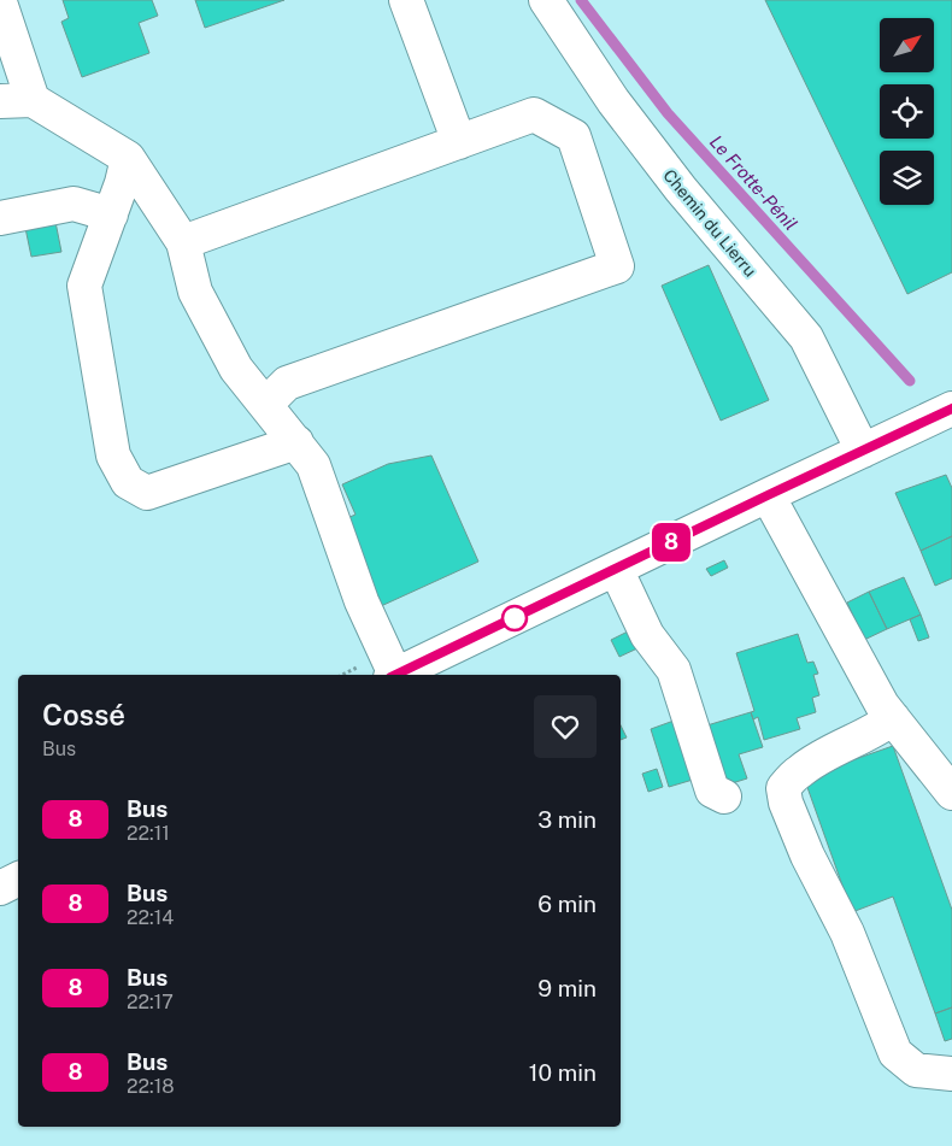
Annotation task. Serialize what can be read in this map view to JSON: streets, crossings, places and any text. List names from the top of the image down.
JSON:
{
  "streets": {
    "street": ["Chemin du Lierru"]
  },
  "water": ["Le Frotte-Pénil"],
  "lines": ["bus line 8"],
  "north": "top right",
  "page": {
    "on_map": "8",
    "heading": ["Cossé", "Bus"],
    "list": [
      {
        "mark": "8",
        "name": "Bus",
        "note": "22:11",
        "value": "3 min"
      },
      {
        "mark": "8",
        "name": "Bus",
        "note": "22:14",
        "value": "6 min"
      },
      {
        "mark": "8",
        "name": "Bus",
        "note": "22:17",
        "value": "9 min"
      },
      {
        "mark": "8",
        "name": "Bus",
        "note": "22:18",
        "value": "10 min"
      }
    ]
  }
}
